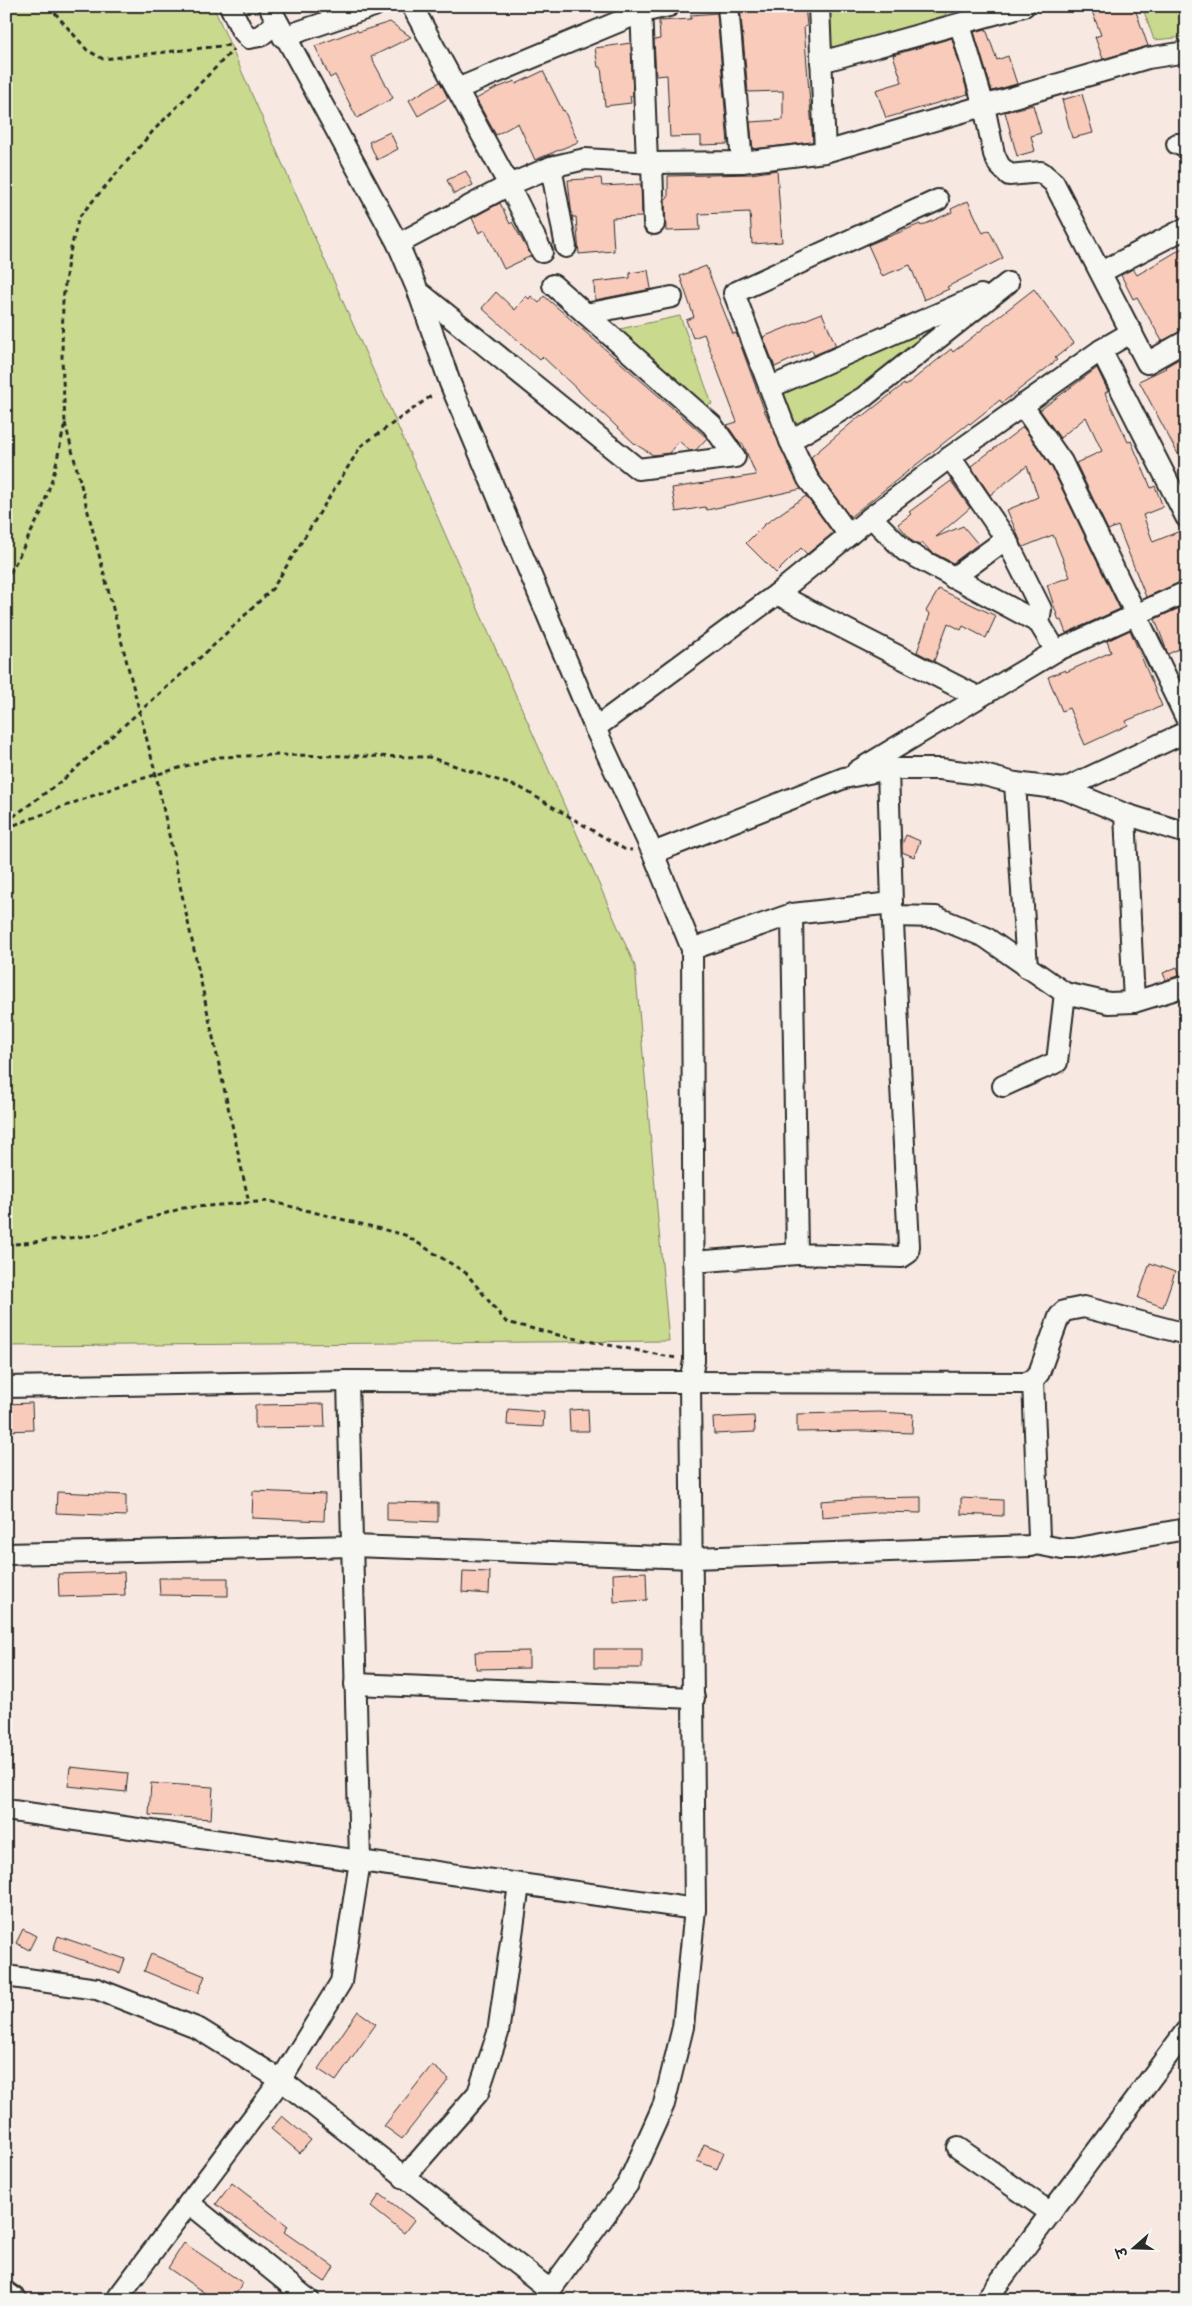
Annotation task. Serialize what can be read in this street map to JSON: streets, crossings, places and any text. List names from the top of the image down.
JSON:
{
  "north": "left"
}
